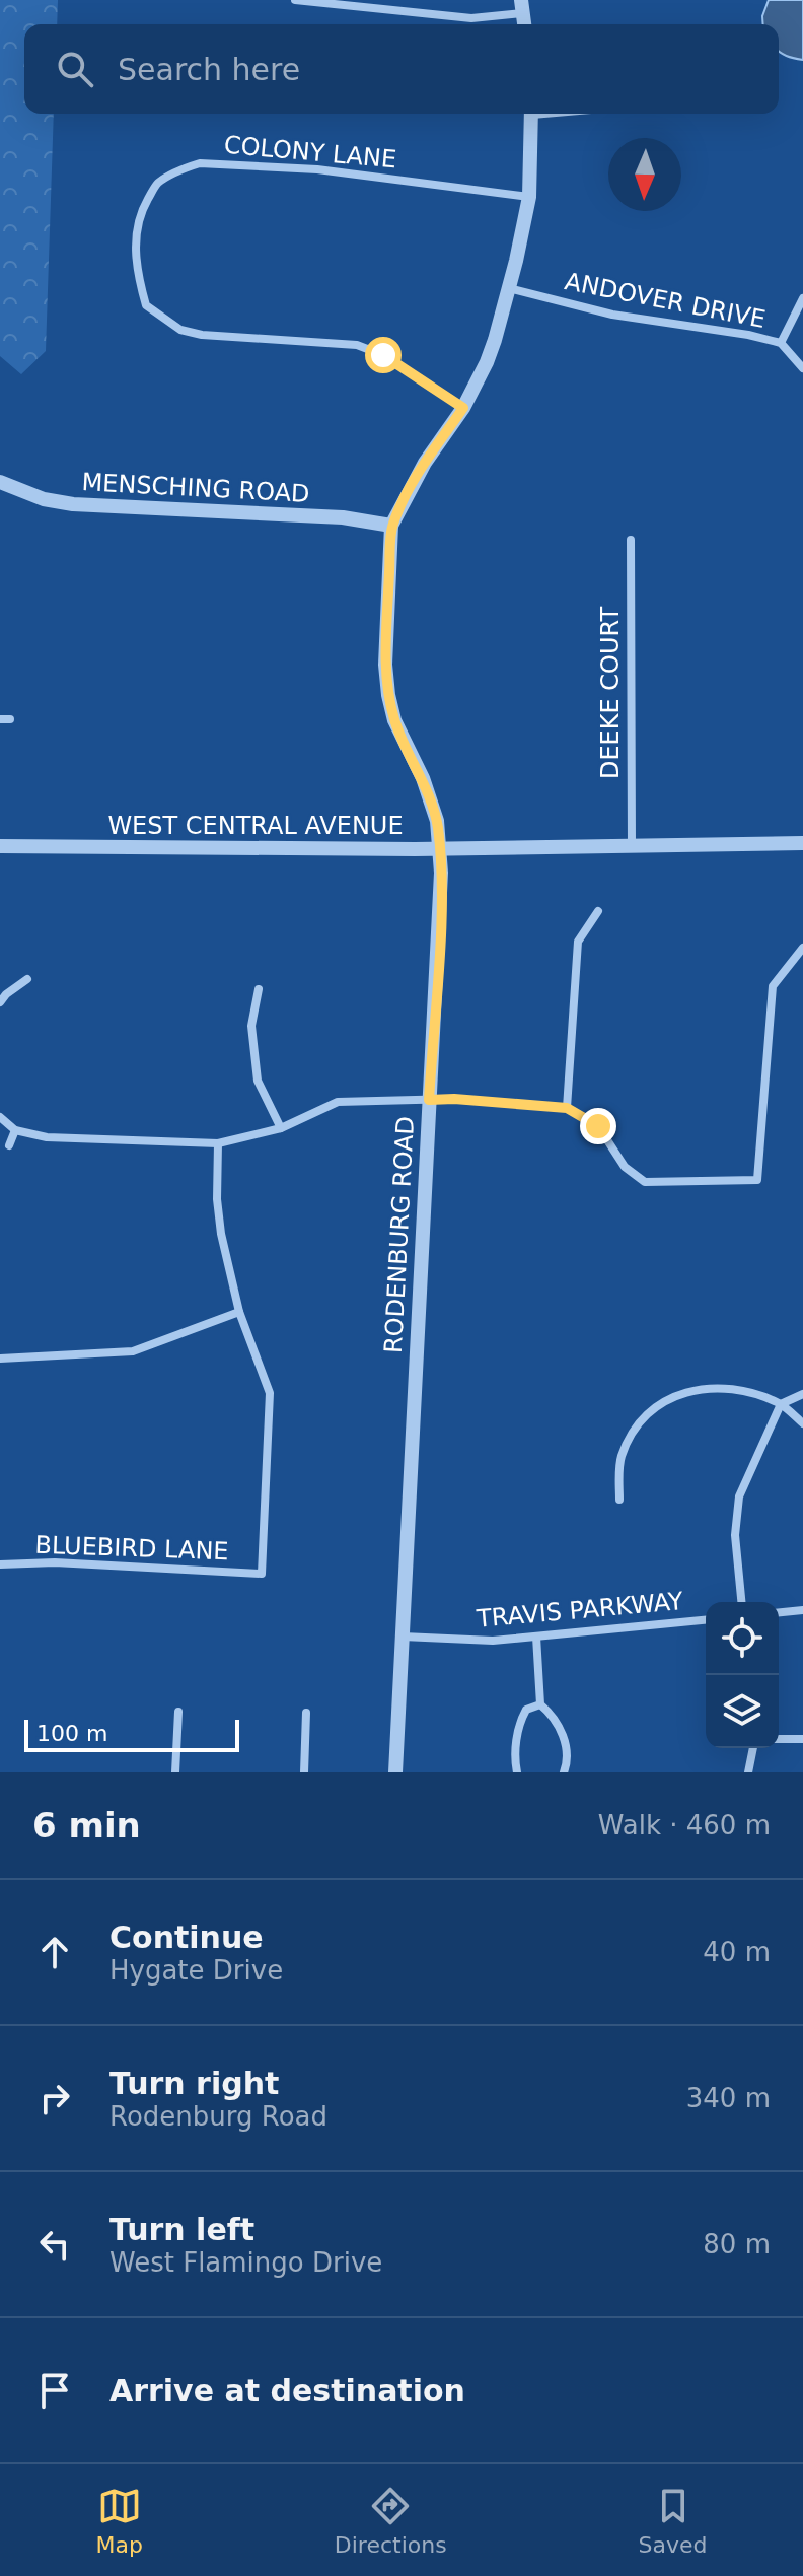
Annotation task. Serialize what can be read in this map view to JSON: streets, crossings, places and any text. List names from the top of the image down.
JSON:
{
  "streets": {
    "street": [
      "COLONY LANE",
      "ANDOVER DRIVE",
      "MENSCHING ROAD",
      "DEEKE COURT",
      "WEST CENTRAL AVENUE",
      "RODENBURG ROAD",
      "BLUEBIRD LANE",
      "TRAVIS PARKWAY"
    ]
  },
  "crossings": [
    ["COLONY LANE", "RODENBURG ROAD"],
    ["ANDOVER DRIVE", "RODENBURG ROAD"],
    ["MENSCHING ROAD", "RODENBURG ROAD"],
    ["DEEKE COURT", "WEST CENTRAL AVENUE"],
    ["WEST CENTRAL AVENUE", "RODENBURG ROAD"],
    ["RODENBURG ROAD", "TRAVIS PARKWAY"]
  ],
  "scale_bar": "100 m",
  "north": "bottom",
  "page": {
    "search": "Search here",
    "scale": "100 m",
    "heading": ["6 min", "Walk · 460 m"],
    "list": [
      ["Continue", "Hygate Drive", "40 m"],
      ["Turn right", "Rodenburg Road", "340 m"],
      ["Turn left", "West Flamingo Drive", "80 m"],
      "Arrive at destination"
    ],
    "nav": ["Map", "Directions", "Saved"]
  }
}
